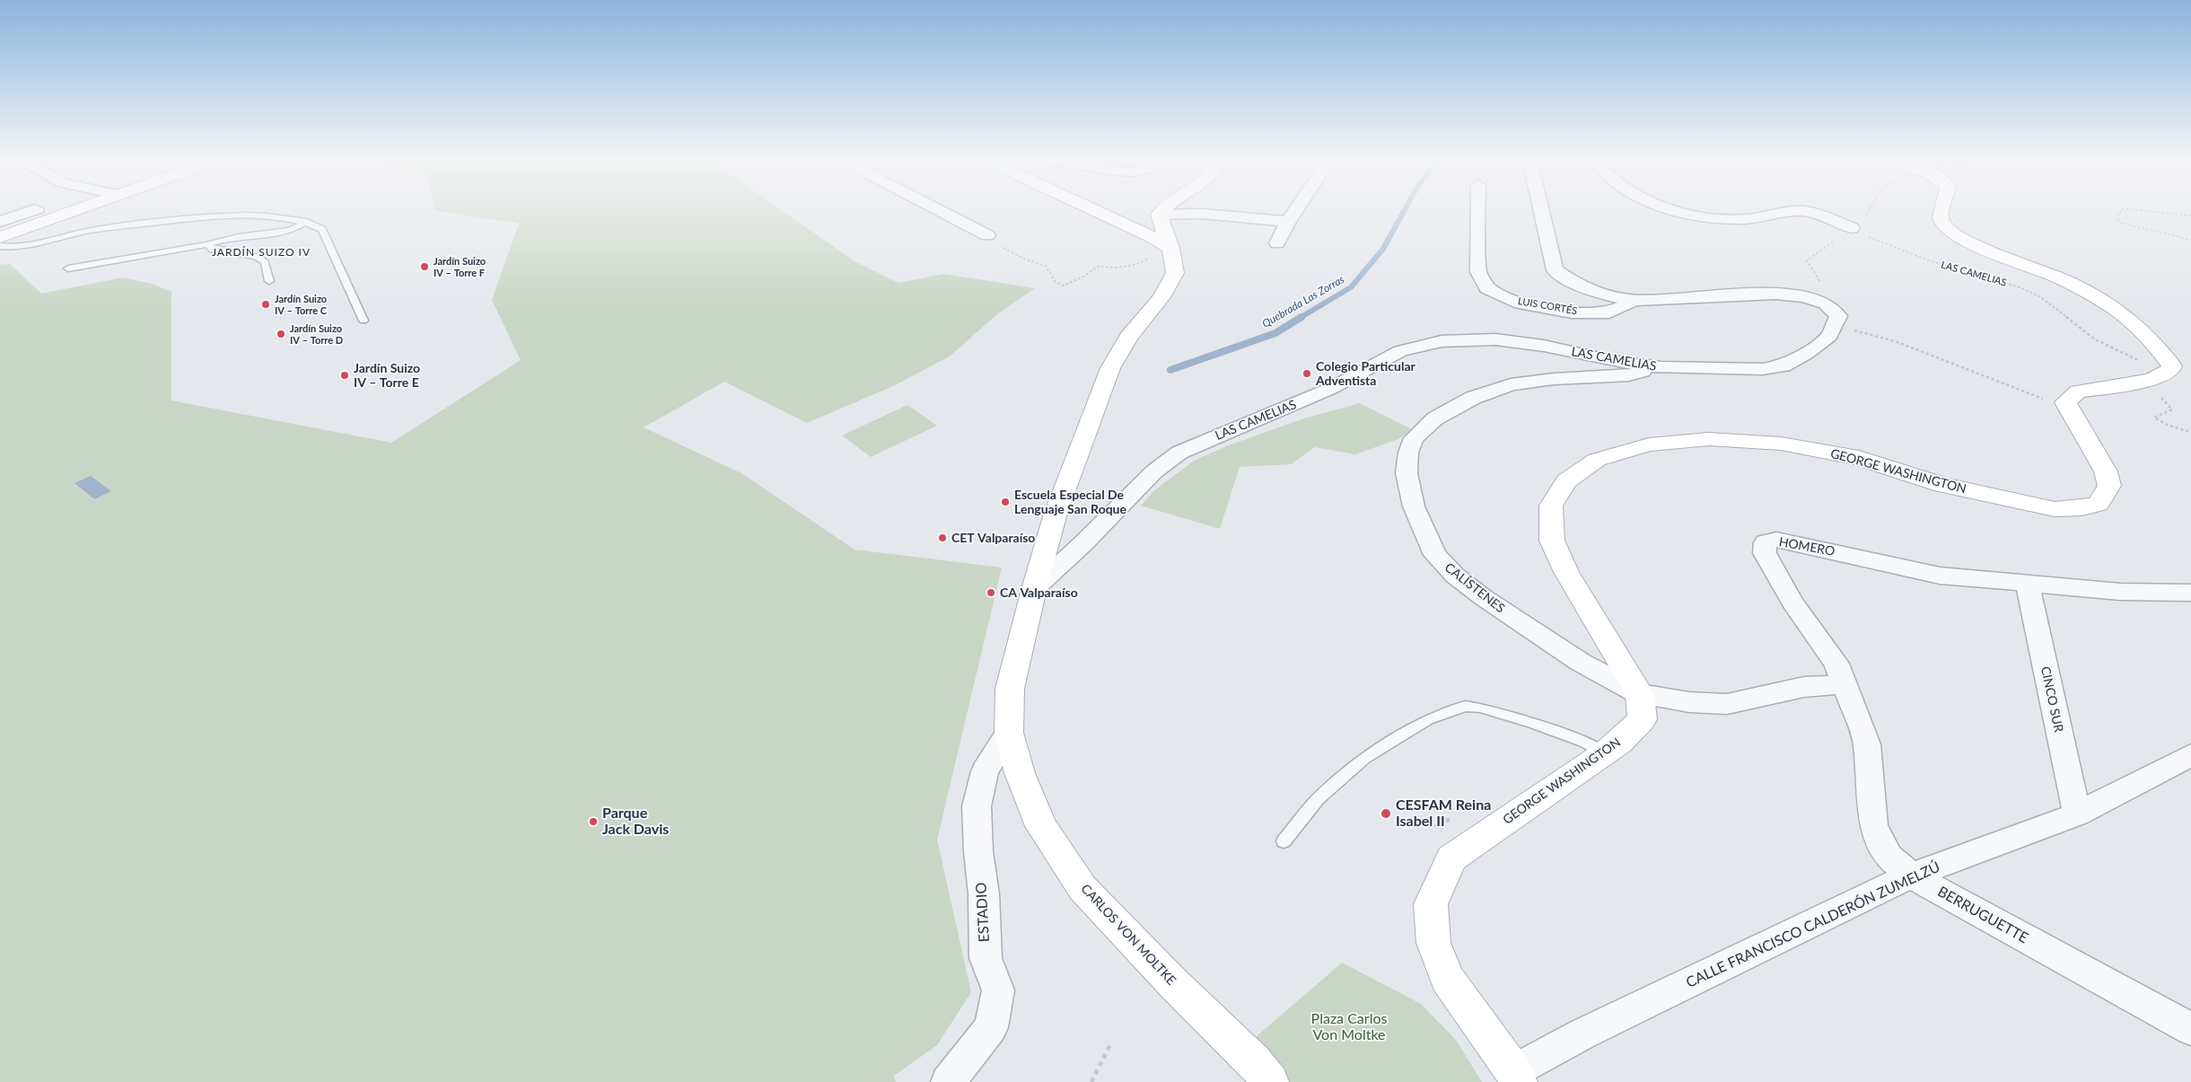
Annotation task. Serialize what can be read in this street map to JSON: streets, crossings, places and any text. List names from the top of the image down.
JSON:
{
  "streets": {
    "street": [
      "LAS CAMELIAS",
      "LUIS CORTÉS",
      "GEORGE WASHINGTON",
      "HOMERO",
      "CALÍSTENES",
      "CINCO SUR",
      "ESTADIO",
      "BERRUGUETTE",
      "CALLE FRANCISCO CALDERÓN ZUMELZÚ",
      "CARLOS VON MOLTKE"
    ]
  },
  "crossings": [
    ["LAS CAMELIAS", "CALÍSTENES"],
    ["LAS CAMELIAS", "CARLOS VON MOLTKE"],
    ["GEORGE WASHINGTON", "CALÍSTENES"],
    ["GEORGE WASHINGTON", "CALLE FRANCISCO CALDERÓN ZUMELZÚ"],
    ["HOMERO", "CINCO SUR"],
    ["HOMERO", "BERRUGUETTE"],
    ["CINCO SUR", "CALLE FRANCISCO CALDERÓN ZUMELZÚ"],
    ["ESTADIO", "CARLOS VON MOLTKE"],
    ["BERRUGUETTE", "CALLE FRANCISCO CALDERÓN ZUMELZÚ"]
  ],
  "districts": ["JARDÍN SUIZO IV"],
  "water": ["Quebrada Las Zorras"],
  "parks": ["Plaza Carlos Von Moltke"],
  "places": [
    "Jardín Suizo IV – Torre F",
    "Jardín Suizo IV – Torre C",
    "Jardín Suizo IV – Torre D",
    "Colegio Particular Adventista",
    "Jardín Suizo IV – Torre E",
    "Escuela Especial De Lenguaje San Roque",
    "CET Valparaíso",
    "CA Valparaíso",
    "CESFAM Reina Isabel II",
    "Parque Jack Davis"
  ]
}
